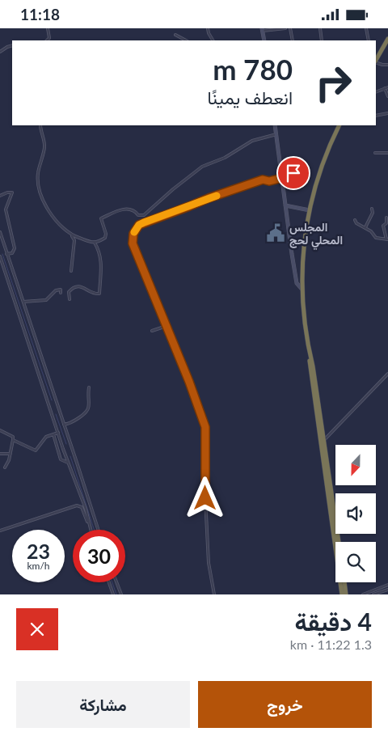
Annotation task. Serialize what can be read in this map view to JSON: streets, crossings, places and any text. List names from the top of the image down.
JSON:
{
  "places": {
    "public building": ["المجلس المحلي لحج"]
  },
  "north": "bottom",
  "page": {
    "status": "11:18",
    "turn": ["780 m", "انعطف يمينًا"],
    "speed": "23 km/h",
    "limit": "30",
    "heading": ["4 دقيقة", "1.3 km · 11:22"],
    "buttons": ["خروج", "مشاركة"]
  }
}
